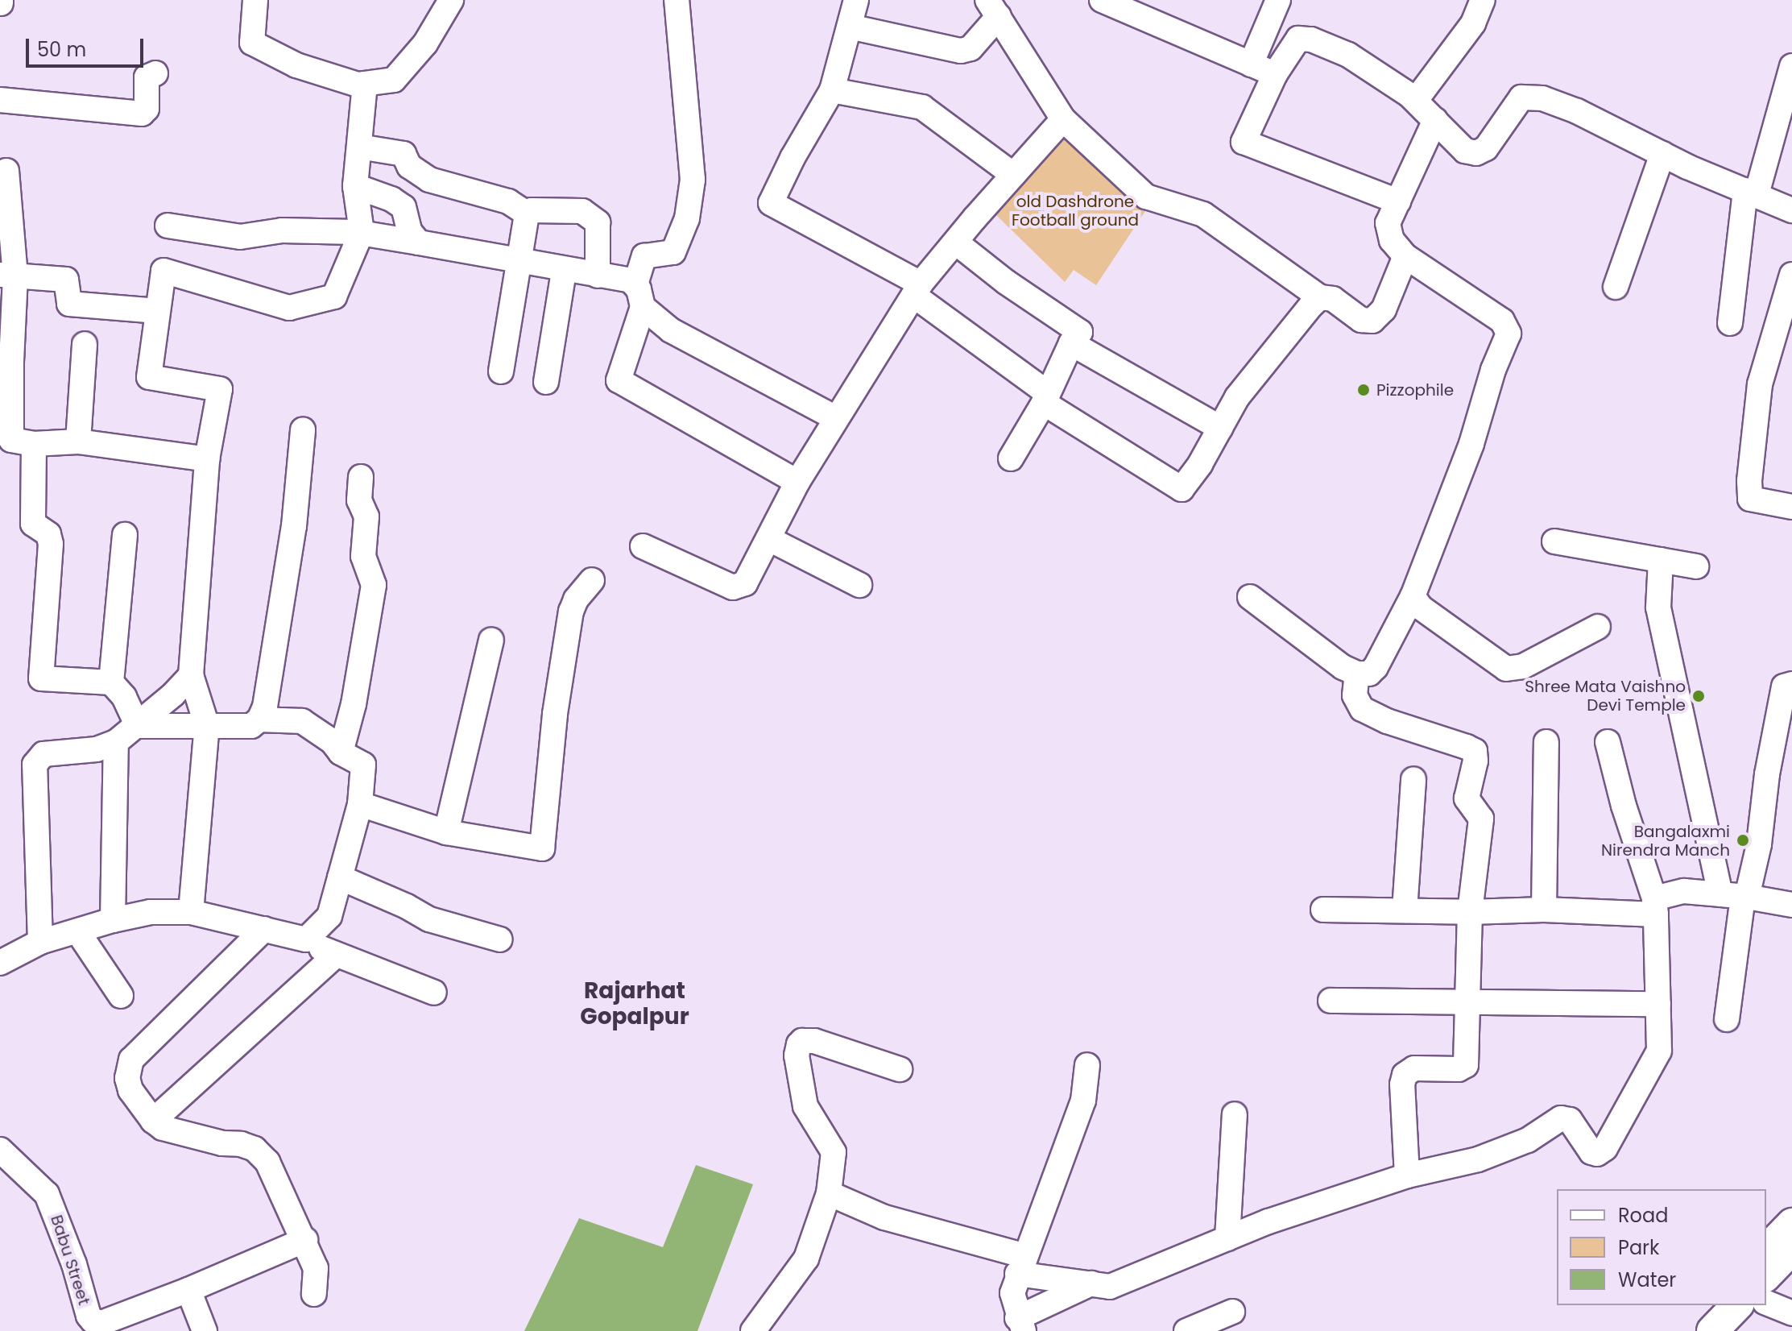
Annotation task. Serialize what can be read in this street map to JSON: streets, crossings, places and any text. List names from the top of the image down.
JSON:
{
  "streets": {
    "street": ["Babu Street"]
  },
  "districts": ["Rajarhat Gopalpur"],
  "parks": ["old Dashdrone Football ground"],
  "places": ["Pizzophile", "Shree Mata Vaishno Devi Temple", "Bangalaxmi Nirendra Manch"],
  "legend": ["Road", "Park", "Water"],
  "scale_bar": "50 m"
}
